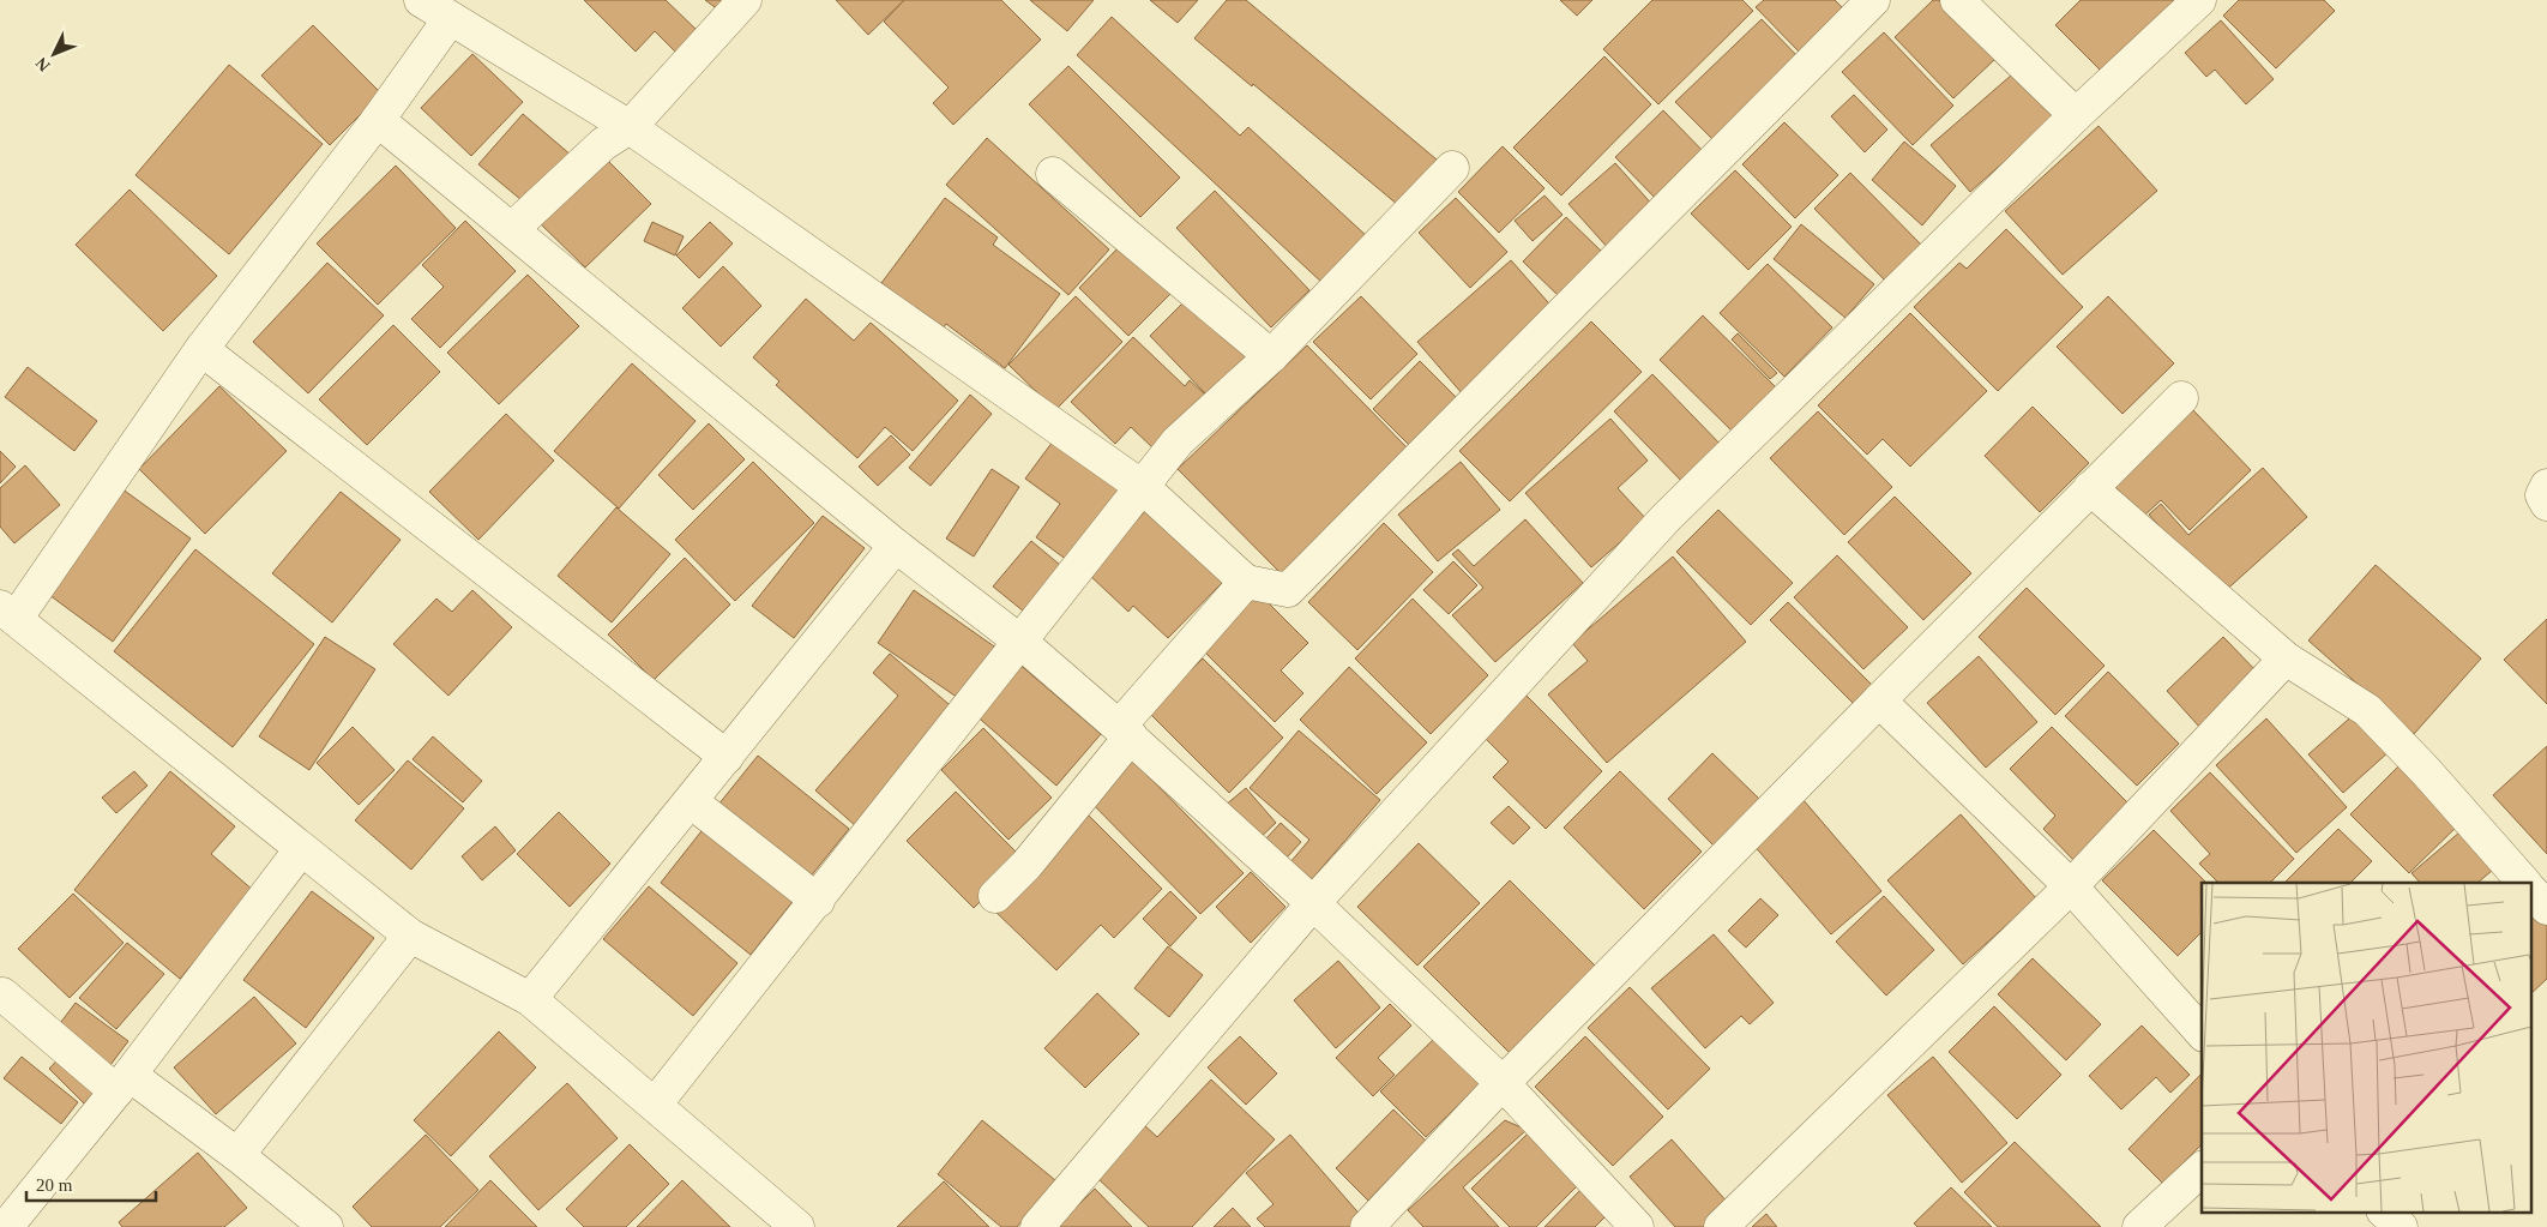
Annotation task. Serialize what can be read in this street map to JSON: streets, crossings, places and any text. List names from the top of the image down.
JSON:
{
  "scale_bar": "20 m",
  "north": "bottom left"
}
